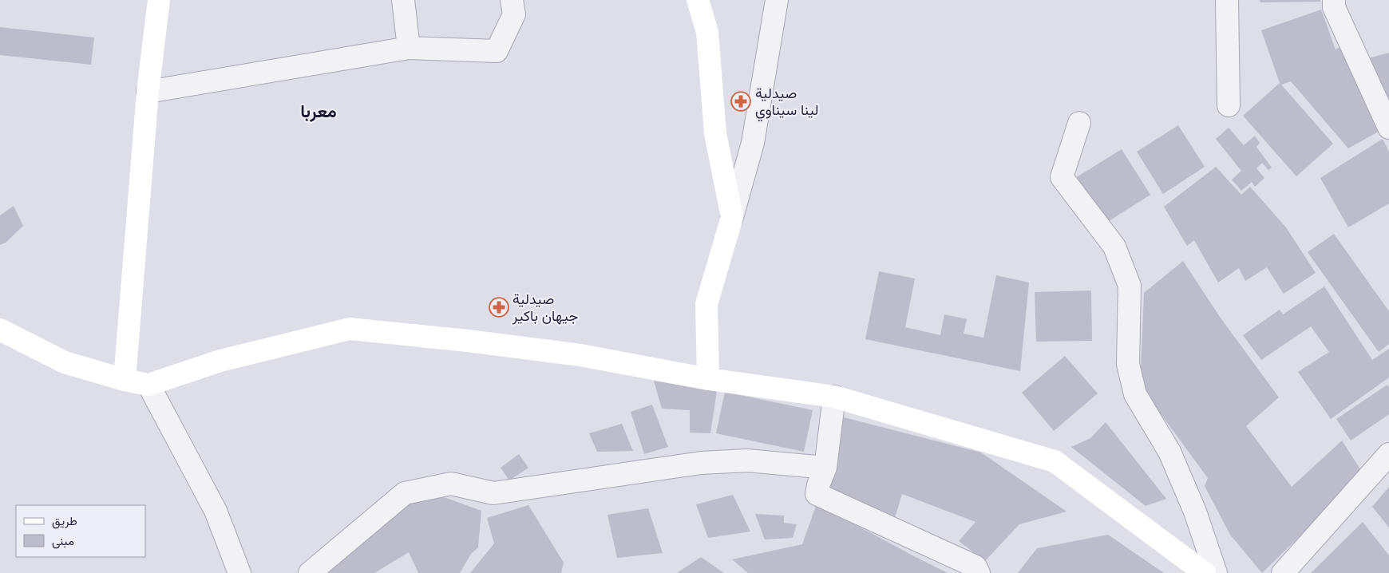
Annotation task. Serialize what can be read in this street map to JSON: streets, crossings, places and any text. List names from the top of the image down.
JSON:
{
  "districts": ["معربا"],
  "places": {
    "pharmacy": ["صيدلية لينا سيناوي", "صيدلية جيهان باكير"]
  },
  "legend": ["طريق", "مبنى"]
}
